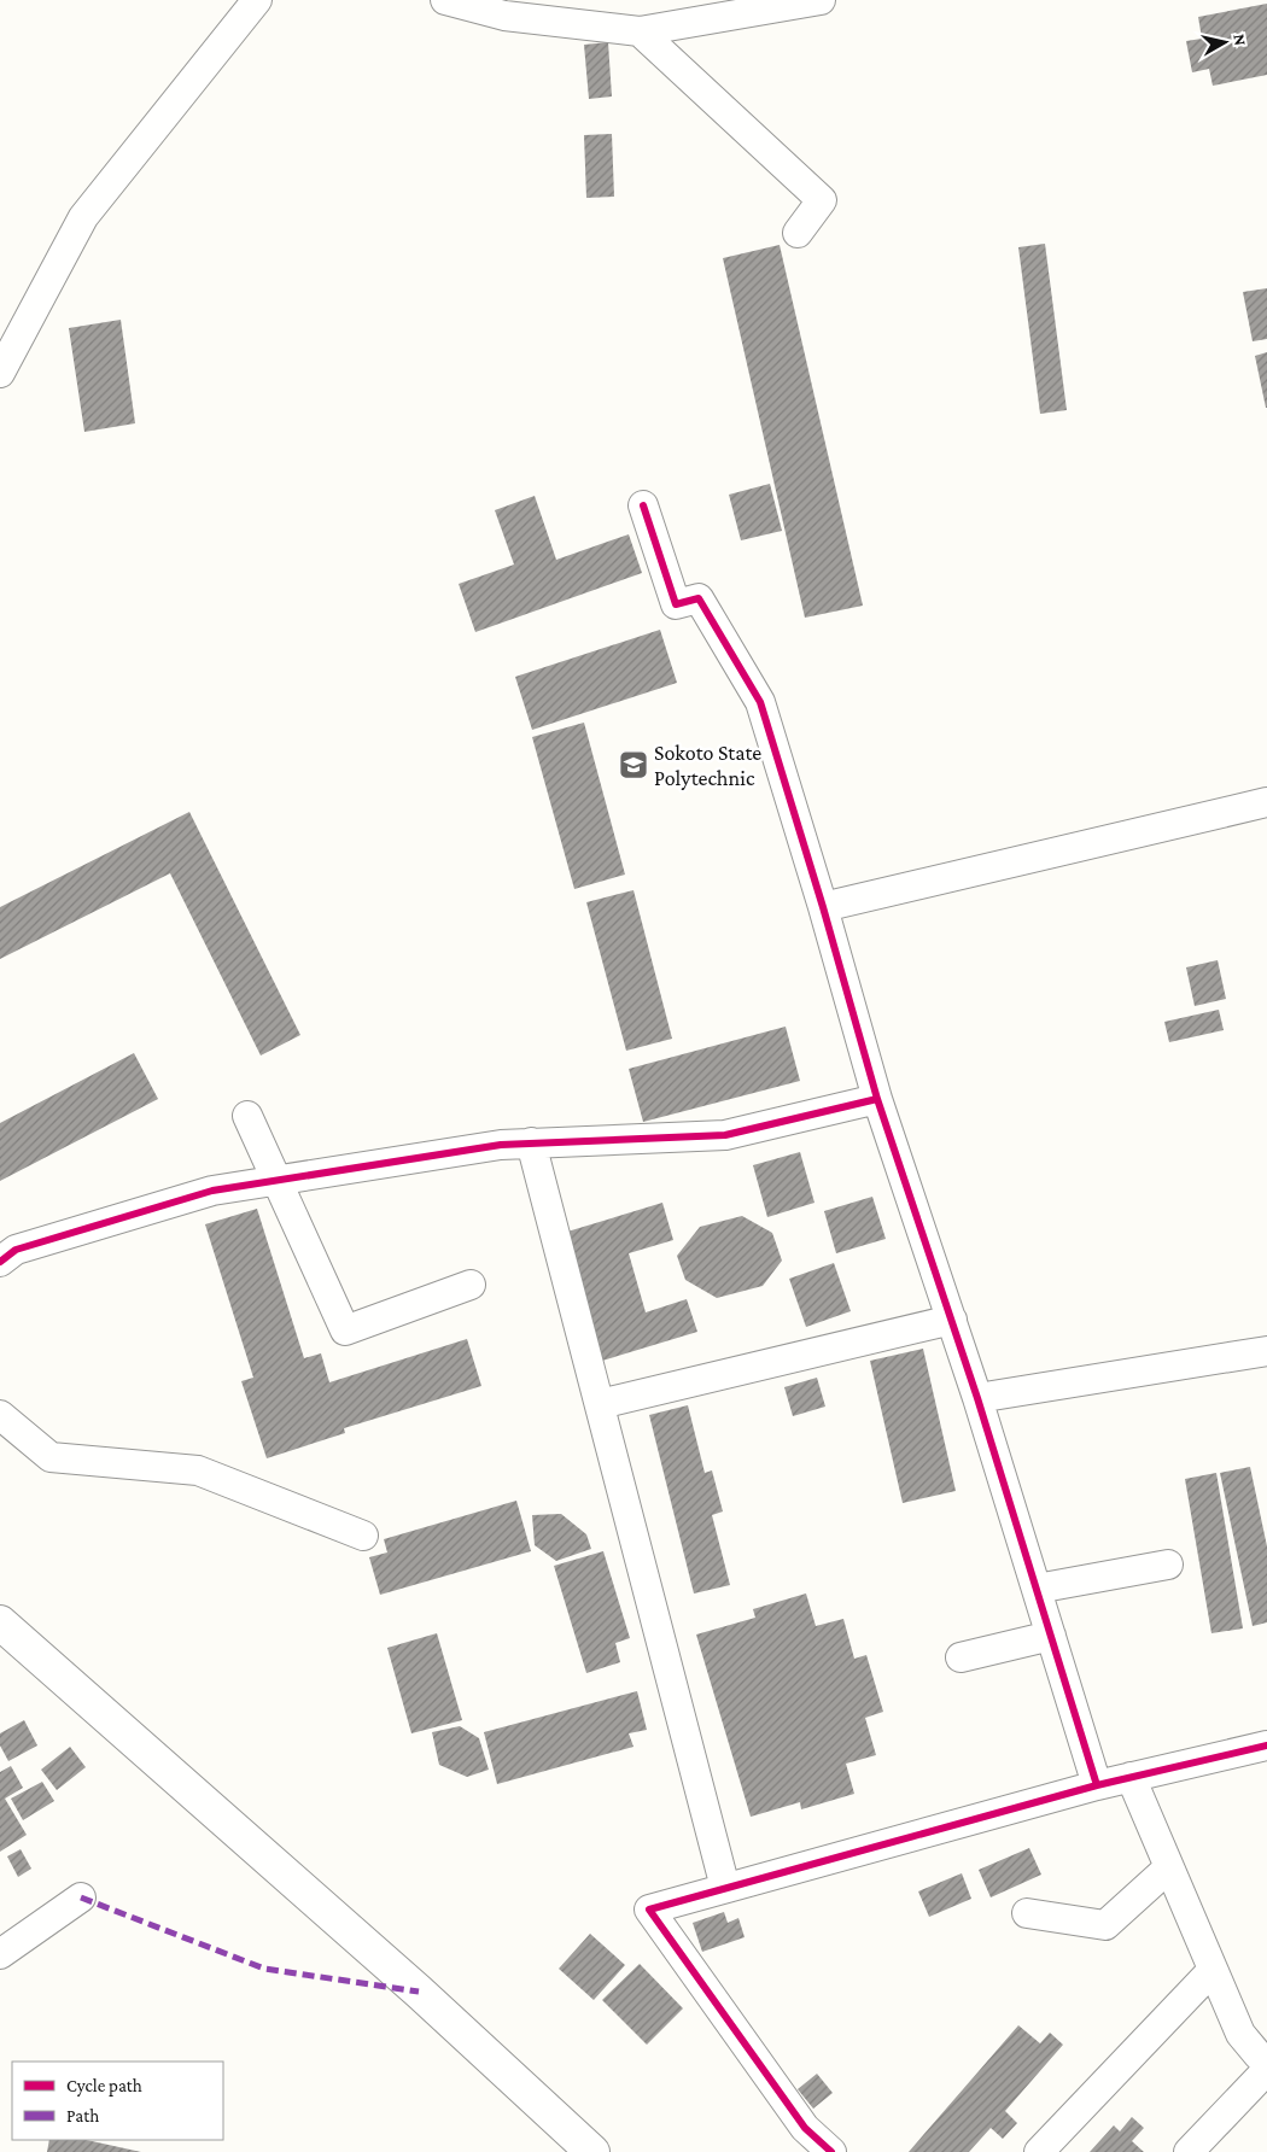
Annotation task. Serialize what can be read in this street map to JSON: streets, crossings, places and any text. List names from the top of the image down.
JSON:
{
  "places": {
    "school or university": ["Sokoto State Polytechnic"]
  },
  "legend": ["Cycle path", "Path"],
  "north": "right"
}
